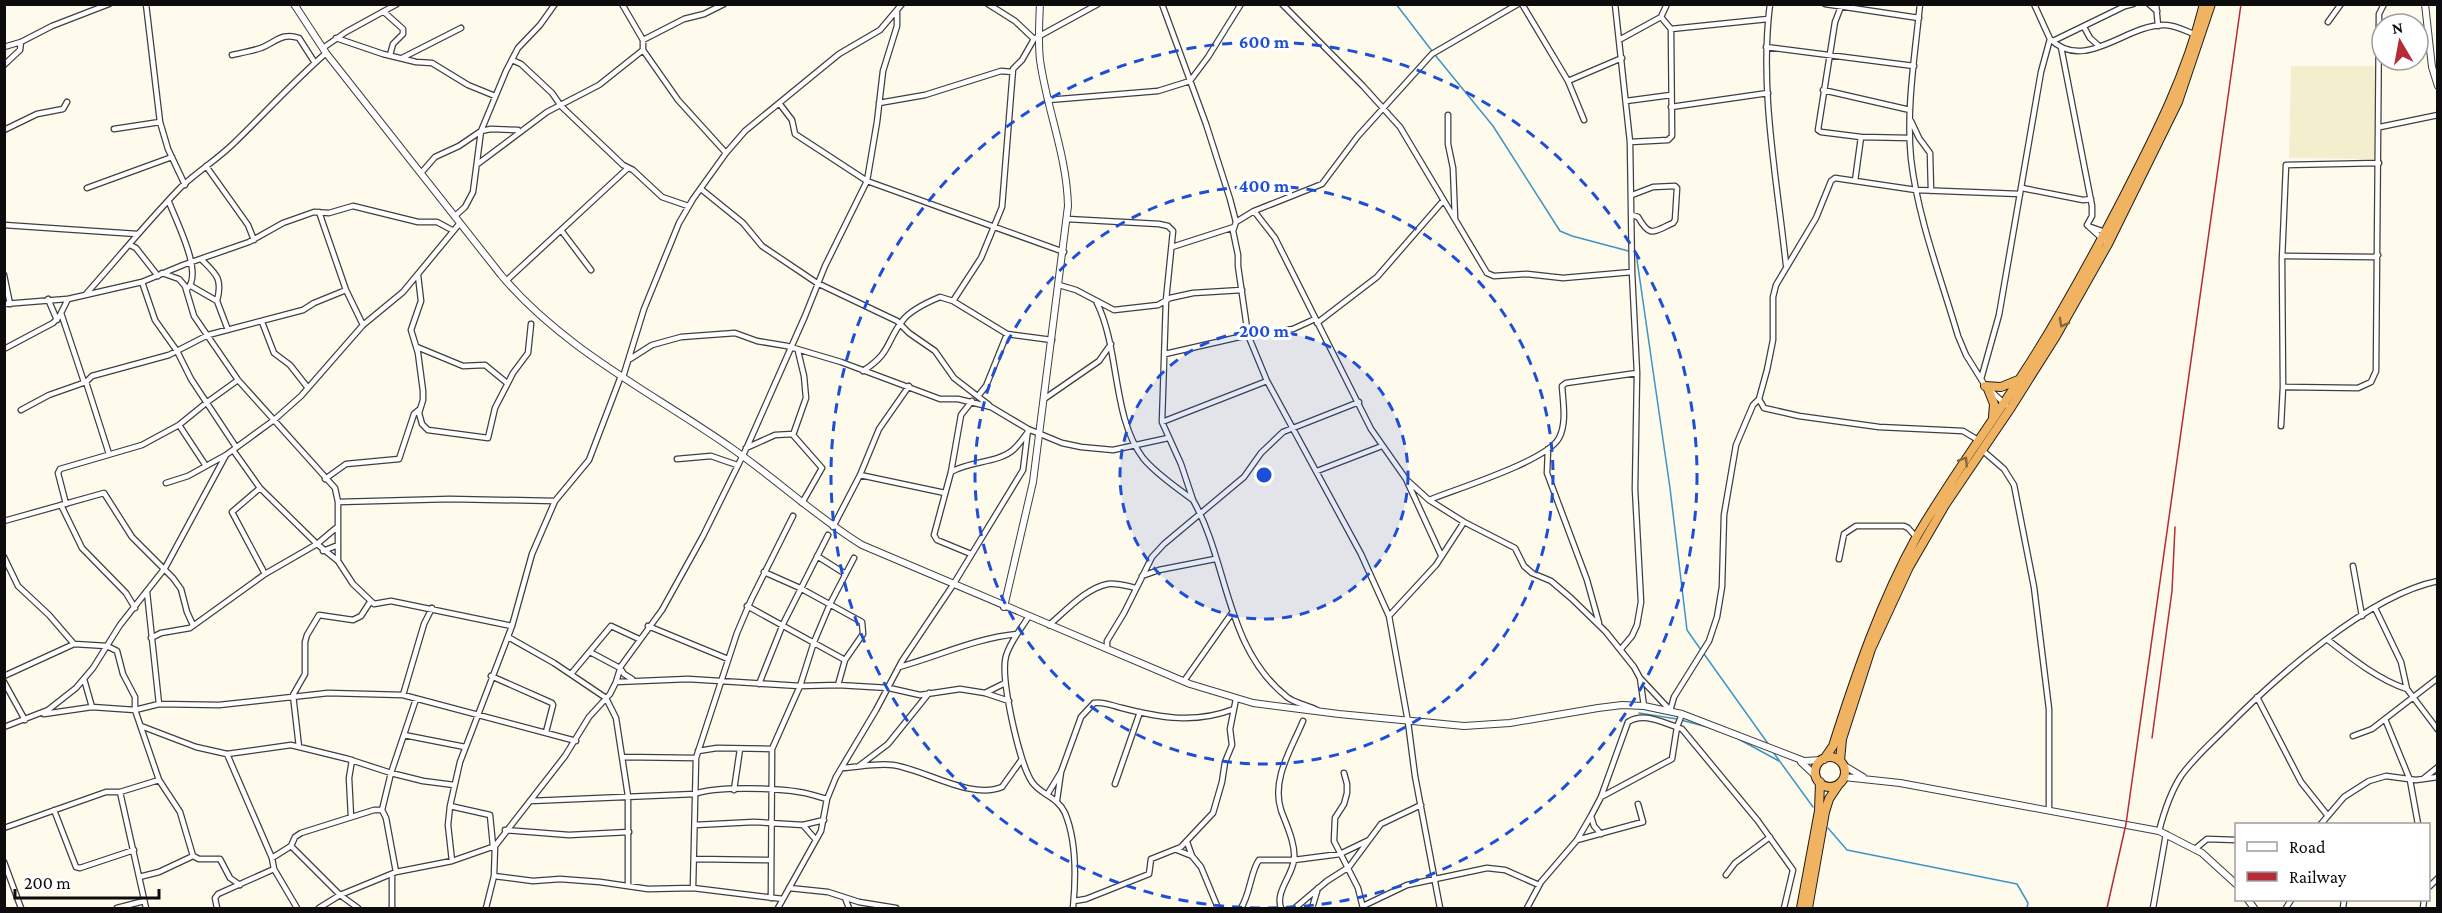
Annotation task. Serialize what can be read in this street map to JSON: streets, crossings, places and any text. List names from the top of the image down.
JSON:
{
  "legend": ["Road", "Railway"],
  "scale_bar": "200 m",
  "north": "top",
  "rings": ["600 m", "400 m", "200 m"]
}
